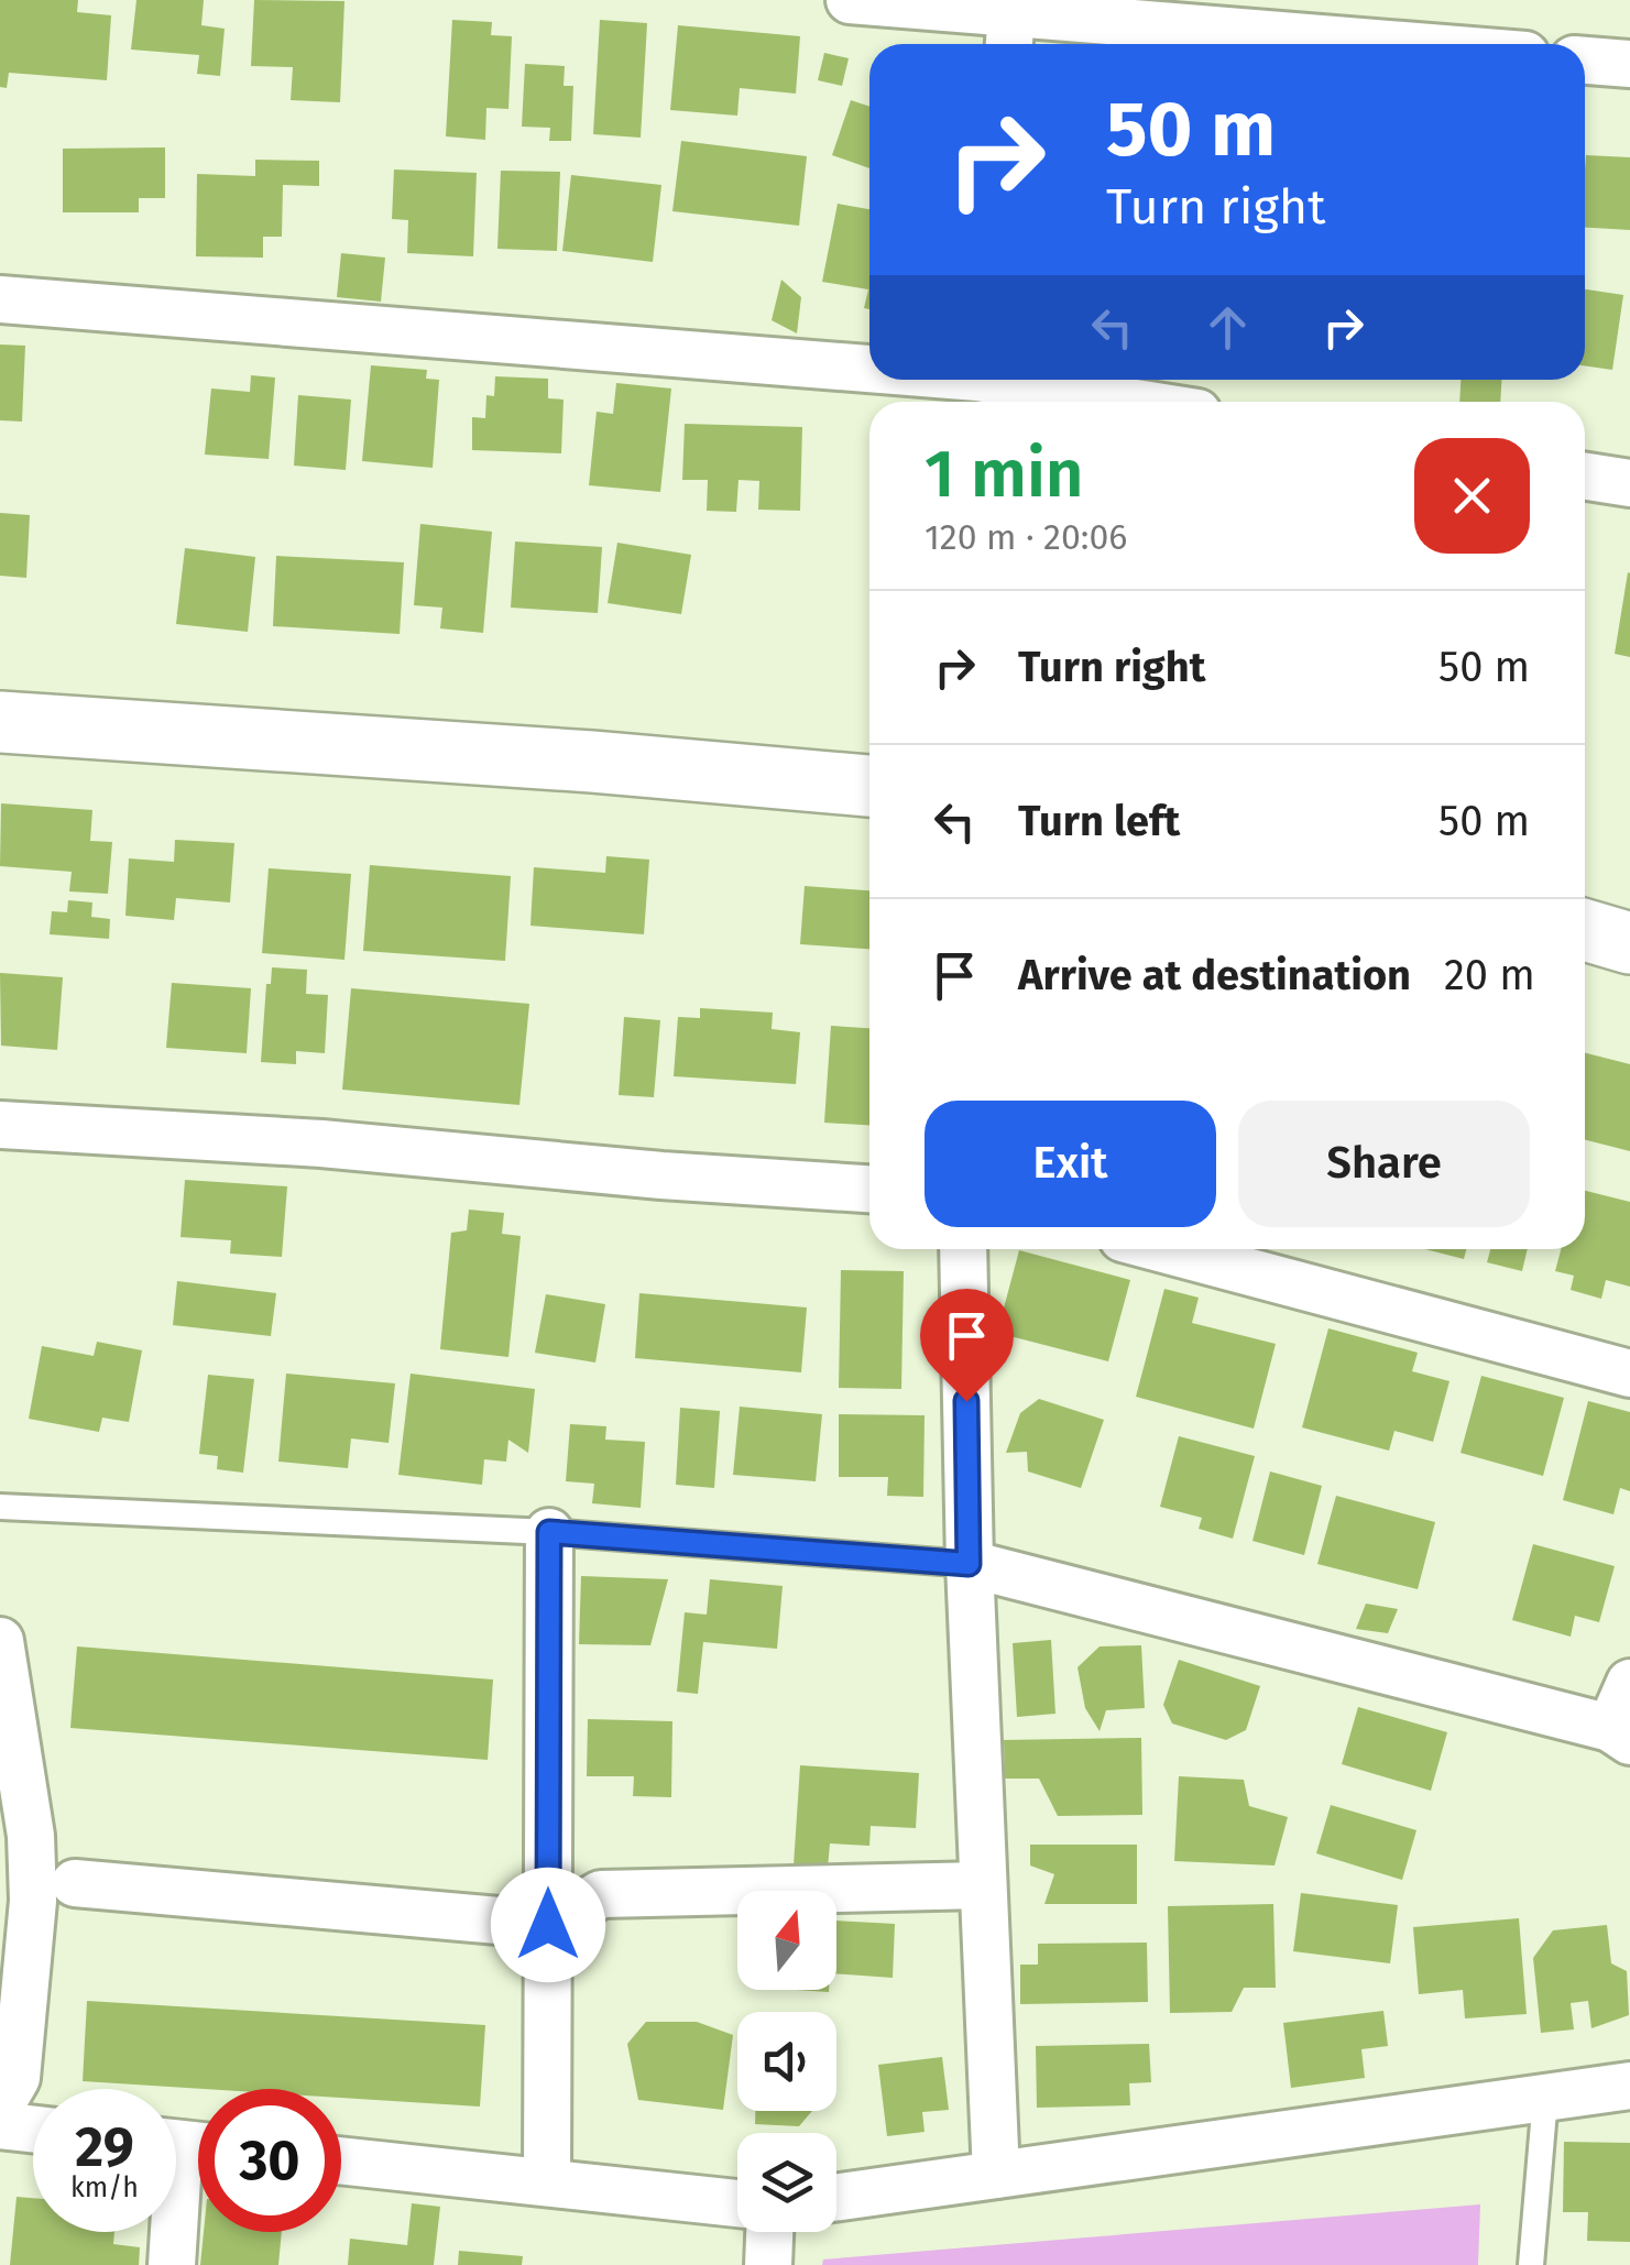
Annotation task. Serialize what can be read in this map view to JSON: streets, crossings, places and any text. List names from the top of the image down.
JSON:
{
  "north": "top",
  "page": {
    "turn": ["50 m", "Turn right"],
    "heading": ["1 min", "120 m · 20:06"],
    "list": [
      {
        "name": "Turn right",
        "value": "50 m"
      },
      {
        "name": "Turn left",
        "value": "50 m"
      },
      {
        "name": "Arrive at destination",
        "value": "20 m"
      }
    ],
    "buttons": ["Exit", "Share"],
    "speed": "29 km/h",
    "limit": "30"
  }
}
